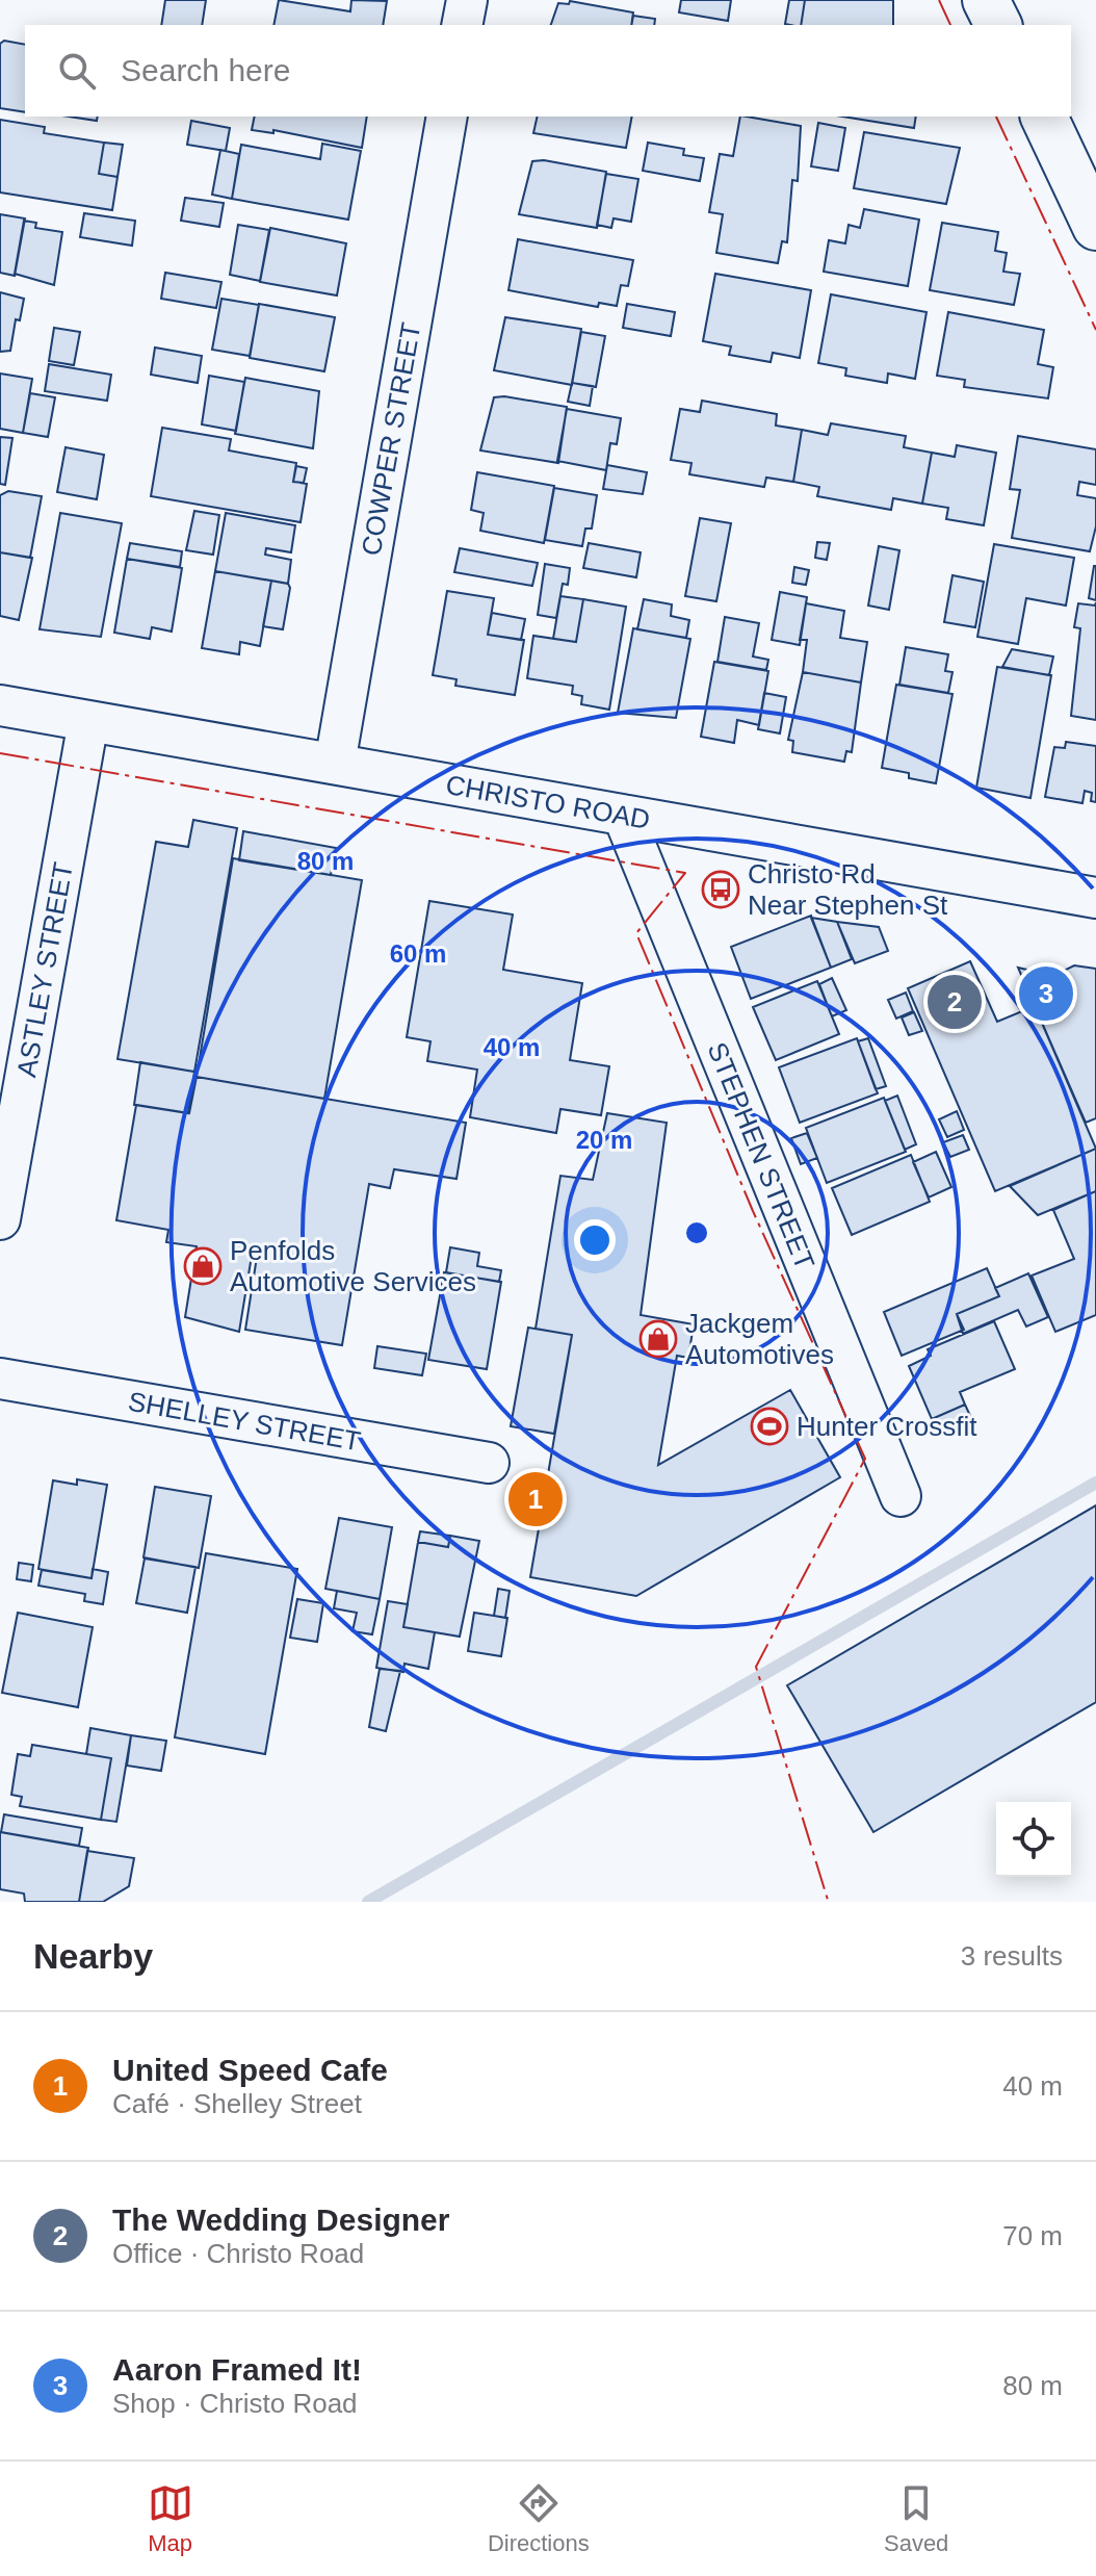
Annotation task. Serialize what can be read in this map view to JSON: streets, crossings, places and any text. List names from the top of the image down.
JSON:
{
  "streets": {
    "street": [
      "COWPER STREET",
      "CHRISTO ROAD",
      "ASTLEY STREET",
      "STEPHEN STREET",
      "SHELLEY STREET"
    ]
  },
  "crossings": [
    ["COWPER STREET", "CHRISTO ROAD"],
    ["CHRISTO ROAD", "ASTLEY STREET"],
    ["CHRISTO ROAD", "STEPHEN STREET"]
  ],
  "places": {
    "bus stop": ["Christo Rd Near Stephen St"],
    "shop": ["Penfolds Automotive Services", "Jackgem Automotives"],
    "sports": ["Hunter Crossfit"]
  },
  "page": {
    "search": "Search here",
    "pins": ["3", "2", "1"],
    "heading": ["Nearby", "3 results"],
    "list": [
      {
        "mark": "1",
        "name": "United Speed Cafe",
        "note": "Café · Shelley Street",
        "value": "40 m"
      },
      {
        "mark": "2",
        "name": "The Wedding Designer",
        "note": "Office · Christo Road",
        "value": "70 m"
      },
      {
        "mark": "3",
        "name": "Aaron Framed It!",
        "note": "Shop · Christo Road",
        "value": "80 m"
      }
    ],
    "nav": ["Map", "Directions", "Saved"]
  },
  "rings": [
    "80 m",
    "60 m",
    "40 m",
    "20 m"
  ]
}
